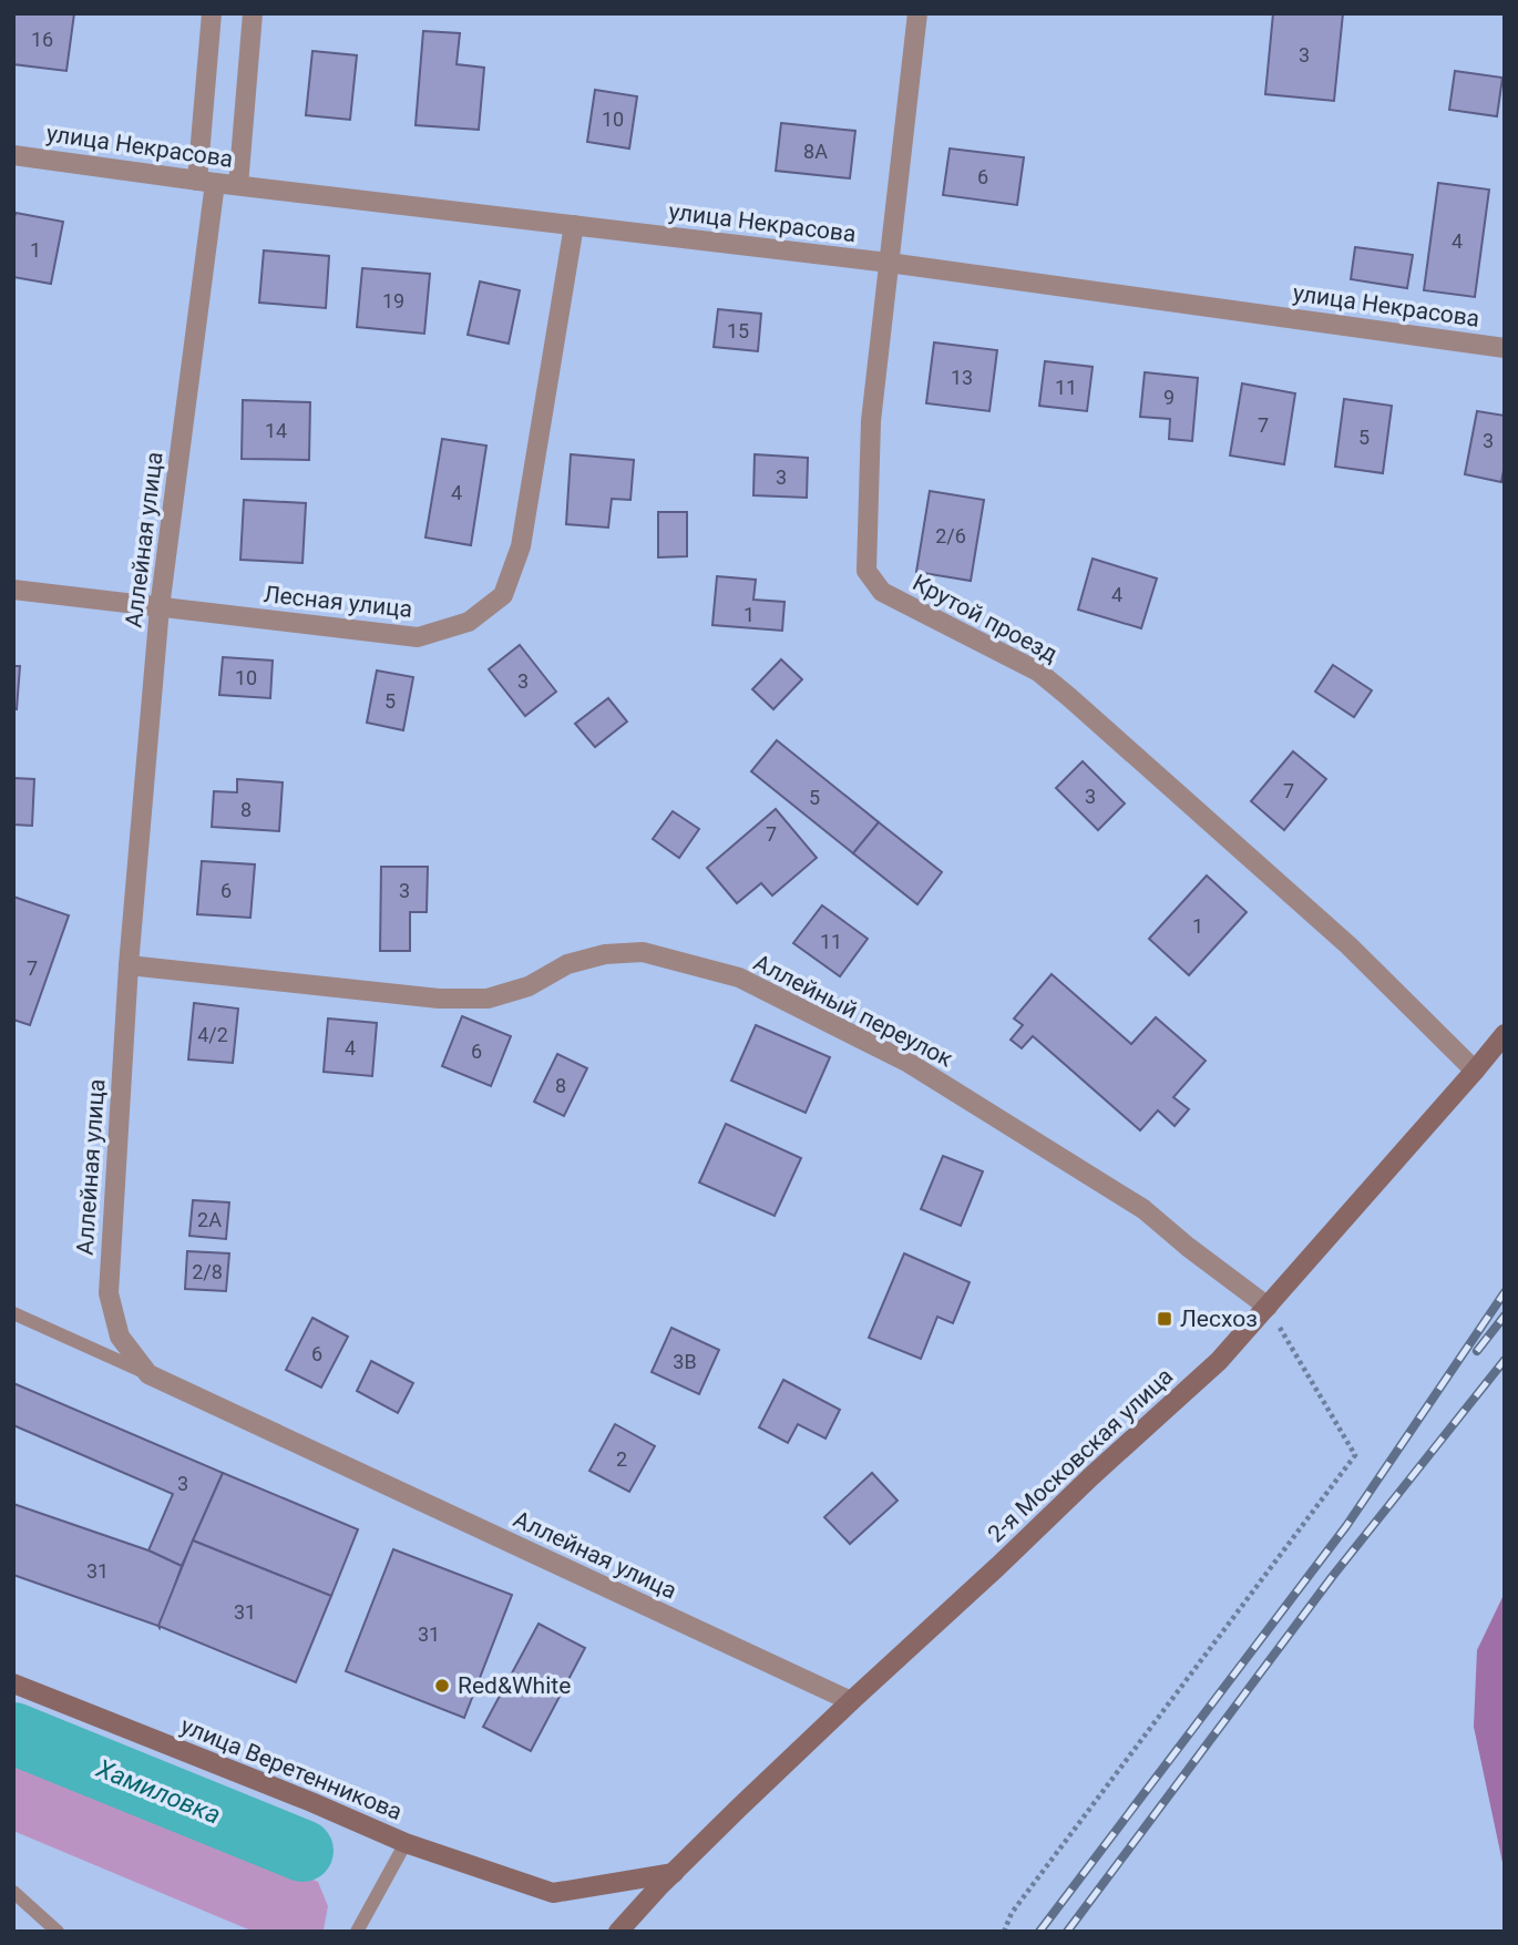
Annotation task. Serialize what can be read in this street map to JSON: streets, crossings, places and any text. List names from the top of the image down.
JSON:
{
  "streets": {
    "main road": ["2-я Московская улица", "улица Веретенникова"],
    "street": [
      "улица Некрасова",
      "Аллейная улица",
      "Лесная улица",
      "Крутой проезд",
      "Аллейный переулок"
    ]
  },
  "crossings": [
    ["улица Некрасова", "Аллейная улица"],
    ["улица Некрасова", "Лесная улица"],
    ["улица Некрасова", "Крутой проезд"],
    ["Аллейная улица", "Лесная улица"],
    ["Аллейная улица", "Аллейный переулок"],
    ["Аллейная улица", "2-я Московская улица"],
    ["Крутой проезд", "2-я Московская улица"],
    ["Аллейный переулок", "2-я Московская улица"],
    ["2-я Московская улица", "улица Веретенникова"]
  ],
  "water": ["Хамиловка"],
  "places": {
    "transit": ["Лесхоз"],
    "other": ["Red&White"]
  },
  "house_numbers": [
    "16",
    "3",
    "10",
    "8А",
    "6",
    "4",
    "1",
    "19",
    "15",
    "13",
    "11",
    "9",
    "7",
    "14",
    "5",
    "3",
    "3",
    "4",
    "2/6",
    "4",
    "1",
    "10",
    "3",
    "5",
    "7",
    "3",
    "5",
    "8",
    "7",
    "6",
    "3",
    "1",
    "11",
    "7",
    "4/2",
    "4",
    "6",
    "8",
    "2А",
    "2/8",
    "6",
    "3В",
    "2",
    "3",
    "31",
    "31",
    "31"
  ]
}
